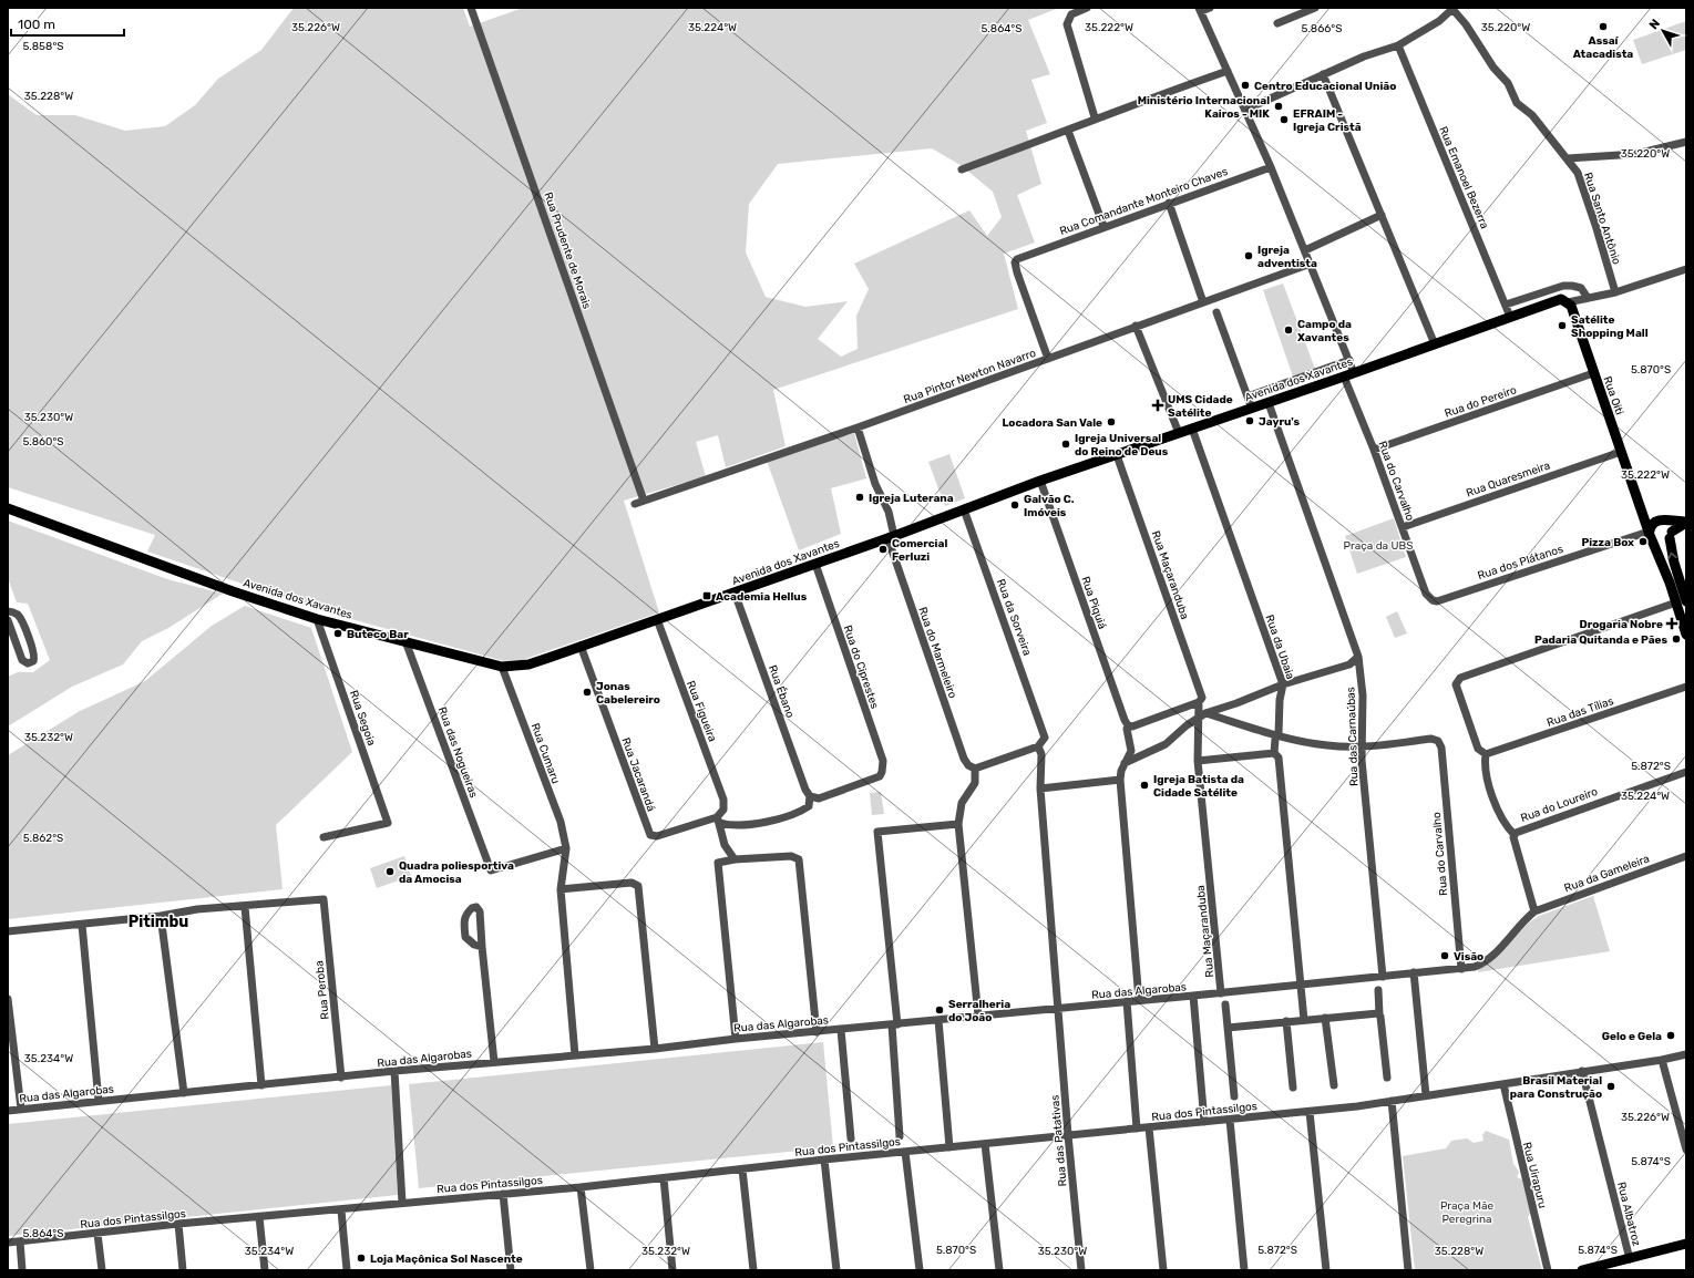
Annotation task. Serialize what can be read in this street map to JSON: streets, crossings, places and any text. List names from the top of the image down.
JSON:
{
  "streets": {
    "main road": ["Avenida dos Xavantes", "Rua Oiti"],
    "street": [
      "Rua Emanoel Bezerra",
      "Rua Comandante Monteiro Chaves",
      "Rua Santo Antônio",
      "Rua Prudente de Morais",
      "Rua Pintor Newton Navarro",
      "Rua do Pereiro",
      "Rua Quaresmeira",
      "Rua do Carvalho",
      "Rua dos Plátanos",
      "Rua Maçaranduba",
      "Rua Piquiá",
      "Rua da Sorveira",
      "Rua da Ubaia",
      "Rua do Marmeleiro",
      "Rua do Ciprestes",
      "Rua Ébano",
      "Rua Figueira",
      "Rua das Tílias",
      "Rua Segoia",
      "Rua das Carnaúbas",
      "Rua das Nogueiras",
      "Rua Cumaru",
      "Rua Jacarandá",
      "Rua do Loureiro",
      "Rua da Gameleira",
      "Rua Peroba",
      "Rua das Algarobas",
      "Rua dos Pintassilgos",
      "Rua das Patativas",
      "Rua Uirapuru",
      "Rua Albatroz"
    ]
  },
  "crossings": [
    ["Rua Emanoel Bezerra", "Avenida dos Xavantes"],
    ["Rua Comandante Monteiro Chaves", "Rua Pintor Newton Navarro"],
    ["Rua Comandante Monteiro Chaves", "Rua do Carvalho"],
    ["Rua Prudente de Morais", "Rua Pintor Newton Navarro"],
    ["Rua Pintor Newton Navarro", "Rua do Carvalho"],
    ["Rua Pintor Newton Navarro", "Rua do Marmeleiro"],
    ["Avenida dos Xavantes", "Rua Oiti"],
    ["Avenida dos Xavantes", "Rua do Carvalho"],
    ["Avenida dos Xavantes", "Rua Maçaranduba"],
    ["Avenida dos Xavantes", "Rua Piquiá"],
    ["Avenida dos Xavantes", "Rua da Sorveira"],
    ["Avenida dos Xavantes", "Rua da Ubaia"],
    ["Avenida dos Xavantes", "Rua do Marmeleiro"],
    ["Avenida dos Xavantes", "Rua do Ciprestes"],
    ["Avenida dos Xavantes", "Rua Ébano"],
    ["Avenida dos Xavantes", "Rua Figueira"],
    ["Avenida dos Xavantes", "Rua Segoia"],
    ["Avenida dos Xavantes", "Rua das Carnaúbas"],
    ["Avenida dos Xavantes", "Rua das Nogueiras"],
    ["Avenida dos Xavantes", "Rua Cumaru"],
    ["Avenida dos Xavantes", "Rua Jacarandá"],
    ["Rua Oiti", "Rua do Pereiro"],
    ["Rua Oiti", "Rua Quaresmeira"],
    ["Rua Oiti", "Rua dos Plátanos"],
    ["Rua do Pereiro", "Rua do Carvalho"],
    ["Rua Quaresmeira", "Rua do Carvalho"],
    ["Rua do Carvalho", "Rua dos Plátanos"],
    ["Rua do Carvalho", "Rua das Carnaúbas"],
    ["Rua do Carvalho", "Rua das Algarobas"],
    ["Rua Maçaranduba", "Rua das Algarobas"],
    ["Rua da Ubaia", "Rua das Algarobas"],
    ["Rua do Ciprestes", "Rua Ébano"],
    ["Rua Figueira", "Rua Jacarandá"],
    ["Rua das Carnaúbas", "Rua das Algarobas"],
    ["Rua das Nogueiras", "Rua Cumaru"],
    ["Rua da Gameleira", "Rua das Algarobas"],
    ["Rua Peroba", "Rua das Algarobas"],
    ["Rua das Algarobas", "Rua das Patativas"],
    ["Rua dos Pintassilgos", "Rua das Patativas"],
    ["Rua dos Pintassilgos", "Rua Uirapuru"],
    ["Rua dos Pintassilgos", "Rua Albatroz"]
  ],
  "districts": ["Pitimbu"],
  "parks": ["Praça da UBS", "Praça Mãe Peregrina"],
  "places": {
    "other": [
      "Assaí Atacadista",
      "Centro Educacional União",
      "Ministério Internacional Kairos - MIK",
      "EFRAIM - Igreja Cristã",
      "Igreja adventista",
      "Satélite Shopping Mall",
      "Campo da Xavantes",
      "Jayru's",
      "Locadora San Vale",
      "Igreja Universal do Reino de Deus",
      "Igreja Luterana",
      "Galvão C. Imóveis",
      "Pizza Box",
      "Comercial Ferluzi",
      "Buteco Bar",
      "Padaria Quitanda e Pães",
      "Jonas Cabelereiro",
      "Igreja Batista da Cidade Satélite",
      "Quadra poliesportiva da Amocisa",
      "Visão",
      "Serralheria do João",
      "Gelo e Gela",
      "Brasil Material para Construção",
      "Loja Maçônica Sol Nascente"
    ],
    "health": ["UMS Cidade Satélite", "Drogaria Nobre"],
    "transit": ["Academia Hellus"]
  },
  "scale_bar": "100 m",
  "north": "top left",
  "coordinates": [
    "35.226°W",
    "35.224°W",
    "35.222°W",
    "35.220°W",
    "5.864°S",
    "5.866°S",
    "5.858°S",
    "35.228°W",
    "5.870°S",
    "35.230°W",
    "5.860°S",
    "35.232°W",
    "5.872°S",
    "5.862°S",
    "35.234°W",
    "5.874°S"
  ]
}
